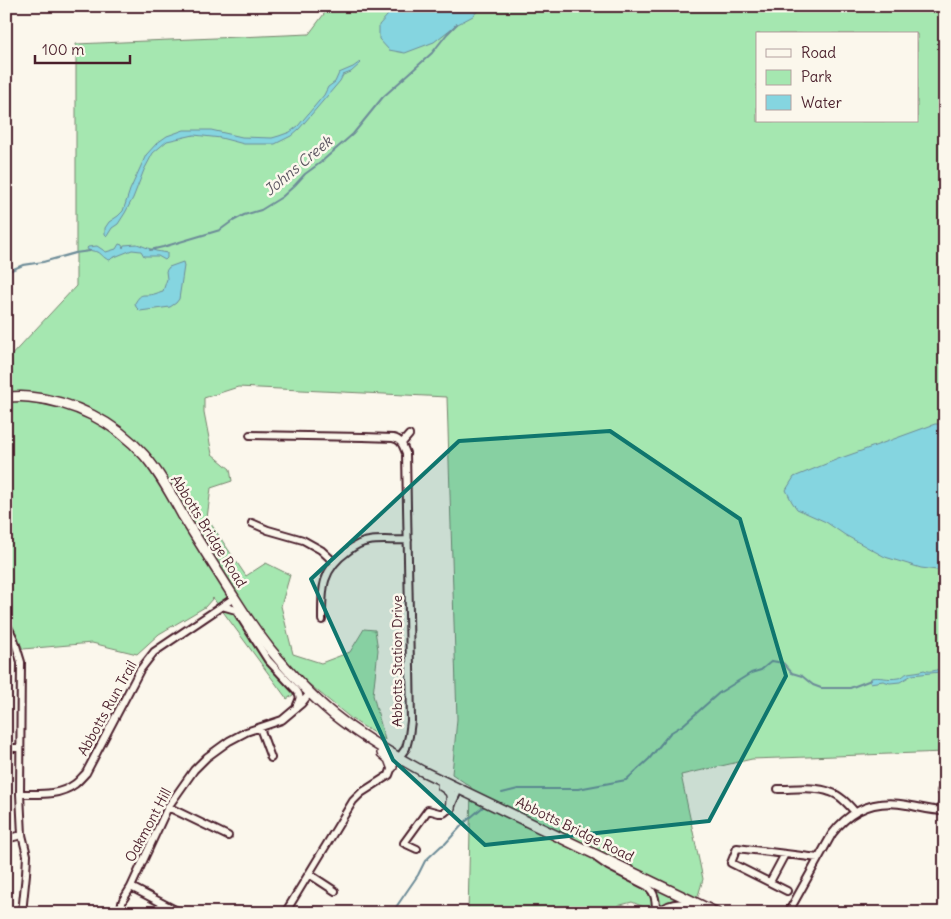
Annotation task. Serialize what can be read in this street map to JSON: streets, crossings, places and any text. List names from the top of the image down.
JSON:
{
  "streets": {
    "main road": ["Abbotts Bridge Road"],
    "street": ["Abbotts Station Drive", "Abbotts Run Trail", "Oakmont Hill"]
  },
  "crossings": [
    ["Abbotts Bridge Road", "Abbotts Station Drive"],
    ["Abbotts Bridge Road", "Abbotts Run Trail"],
    ["Abbotts Bridge Road", "Oakmont Hill"]
  ],
  "water": ["Johns Creek"],
  "legend": ["Road", "Park", "Water"],
  "scale_bar": "100 m"
}
